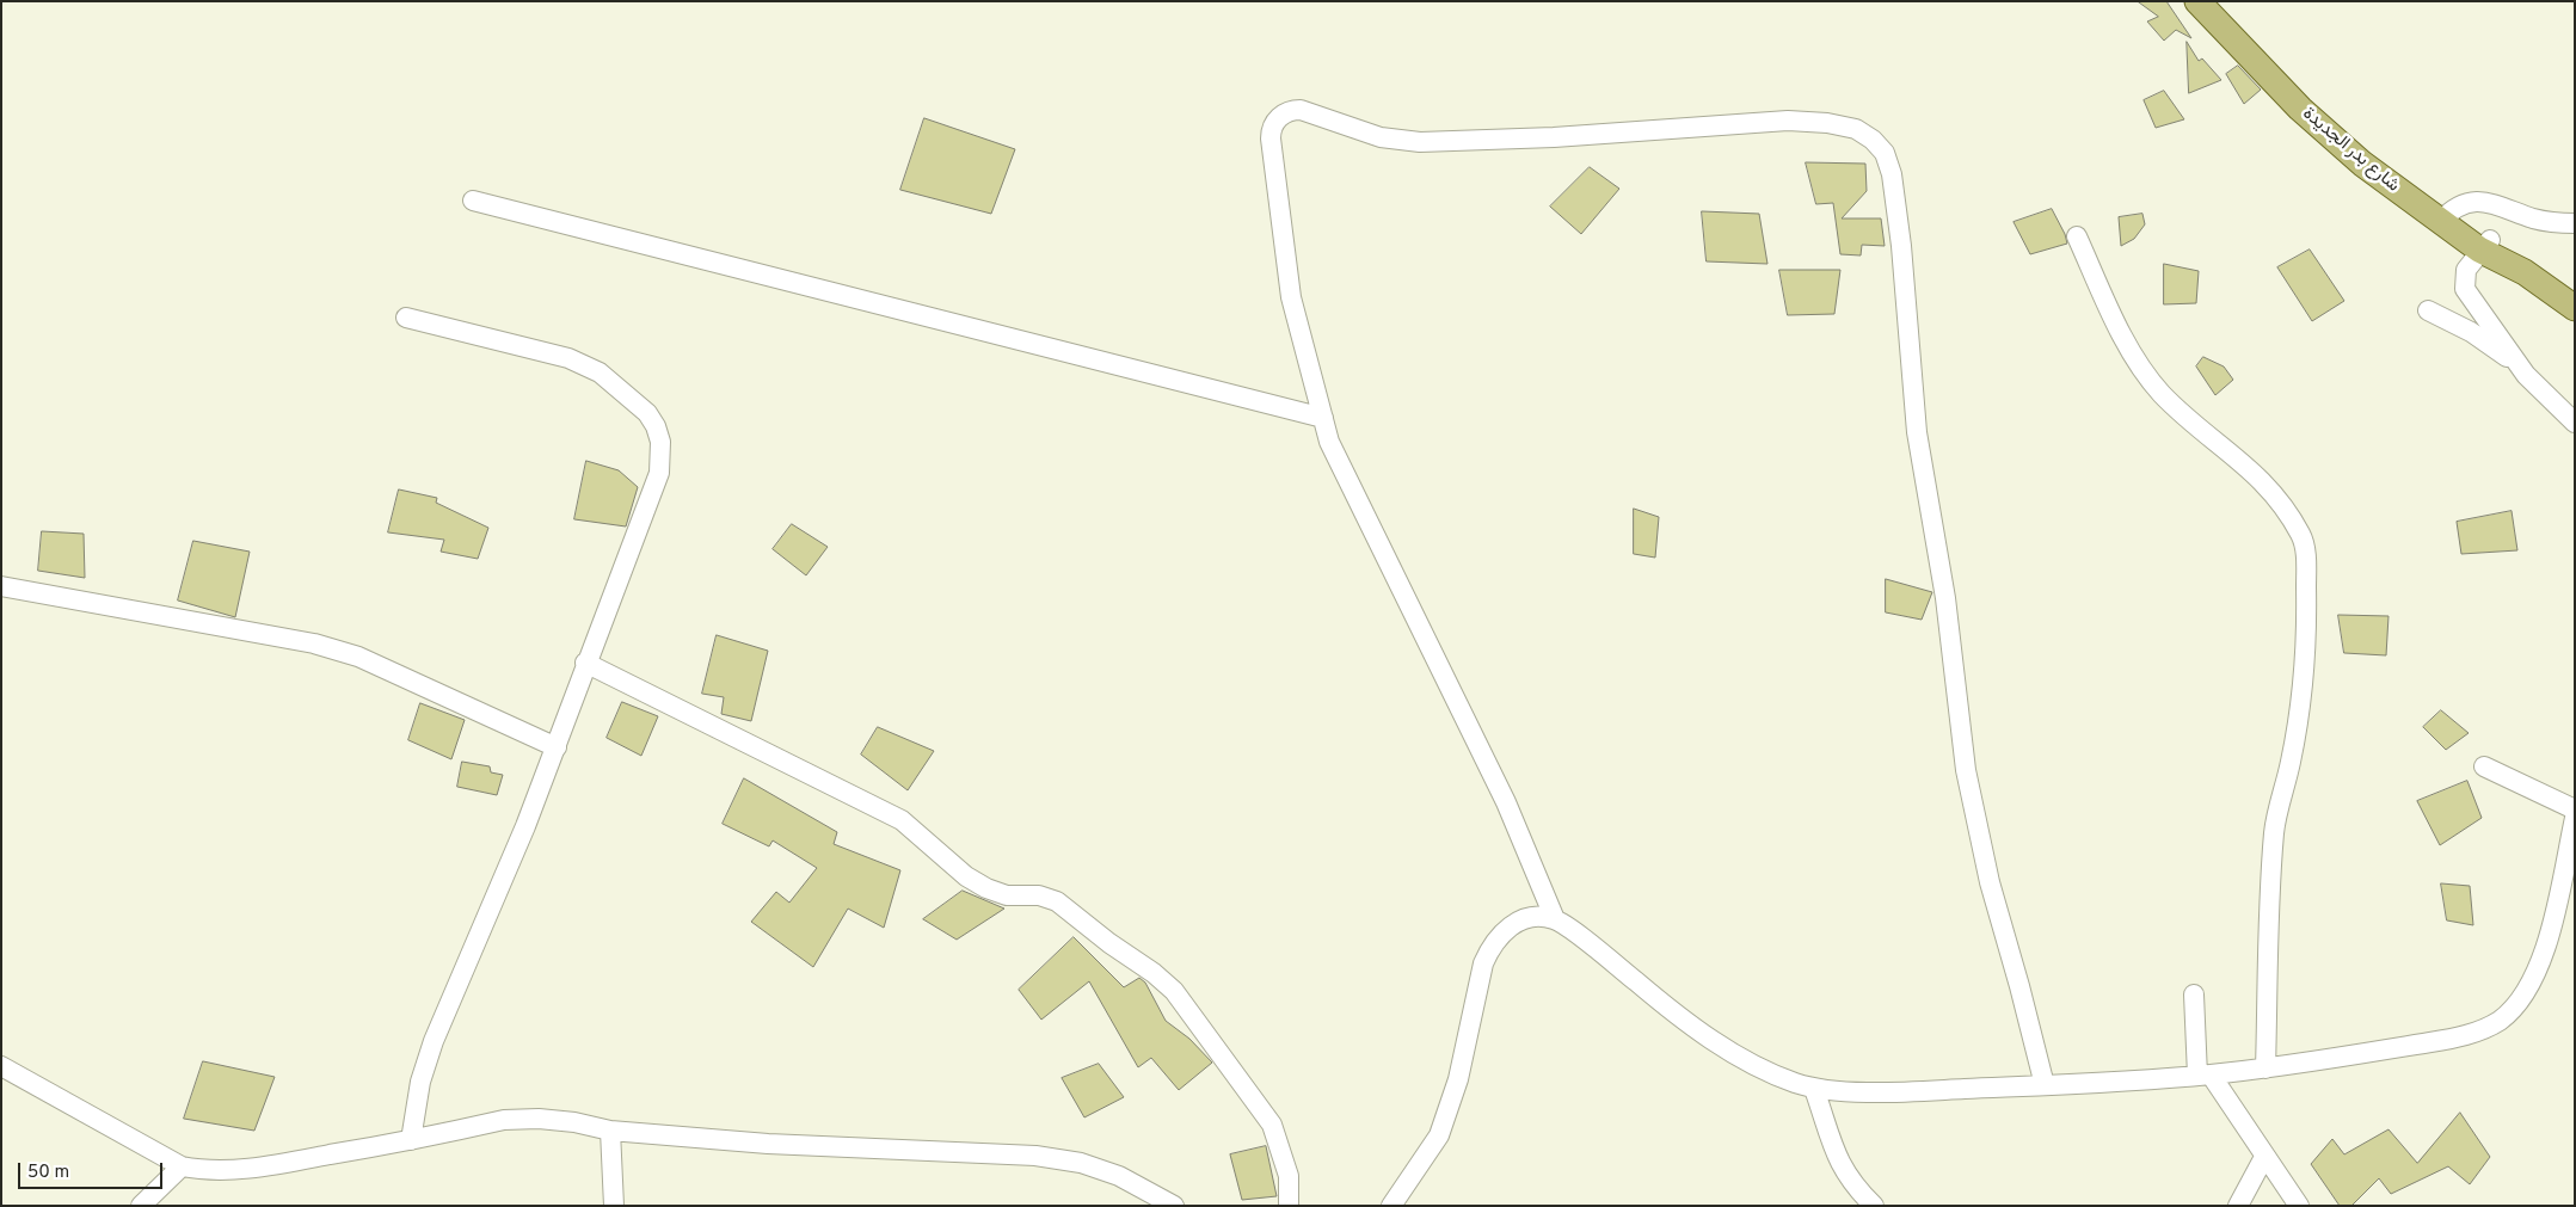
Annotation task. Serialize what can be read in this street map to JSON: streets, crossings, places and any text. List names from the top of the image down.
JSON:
{
  "streets": {
    "main road": ["شارع بدر الجديدة"]
  },
  "scale_bar": "50 m"
}
